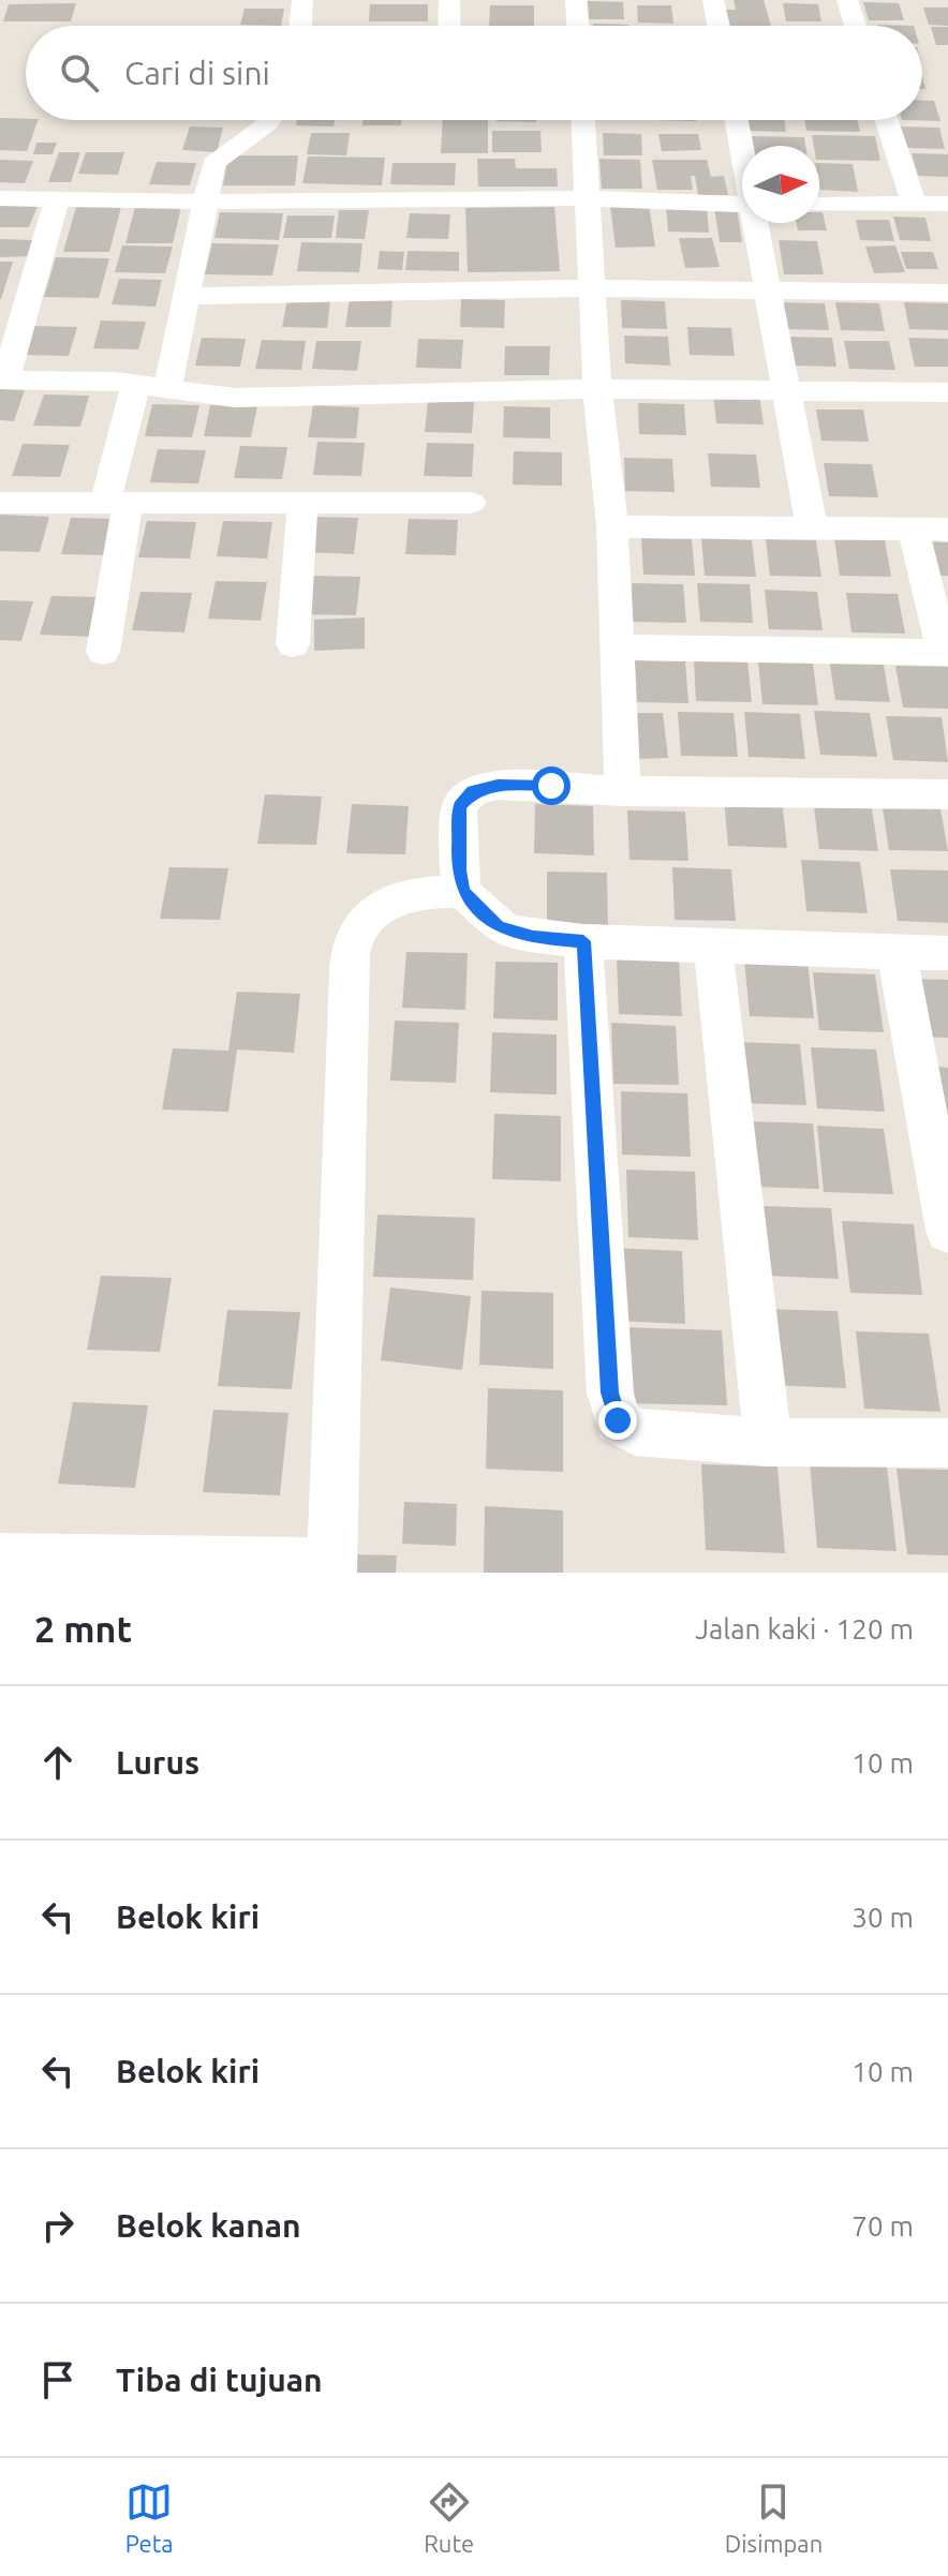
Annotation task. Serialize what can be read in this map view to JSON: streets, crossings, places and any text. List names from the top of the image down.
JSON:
{
  "north": "right",
  "page": {
    "search": "Cari di sini",
    "heading": ["2 mnt", "Jalan kaki · 120 m"],
    "list": [
      ["Lurus", "10 m"],
      ["Belok kiri", "30 m"],
      ["Belok kiri", "10 m"],
      ["Belok kanan", "70 m"],
      "Tiba di tujuan"
    ],
    "nav": ["Peta", "Rute", "Disimpan"]
  }
}
